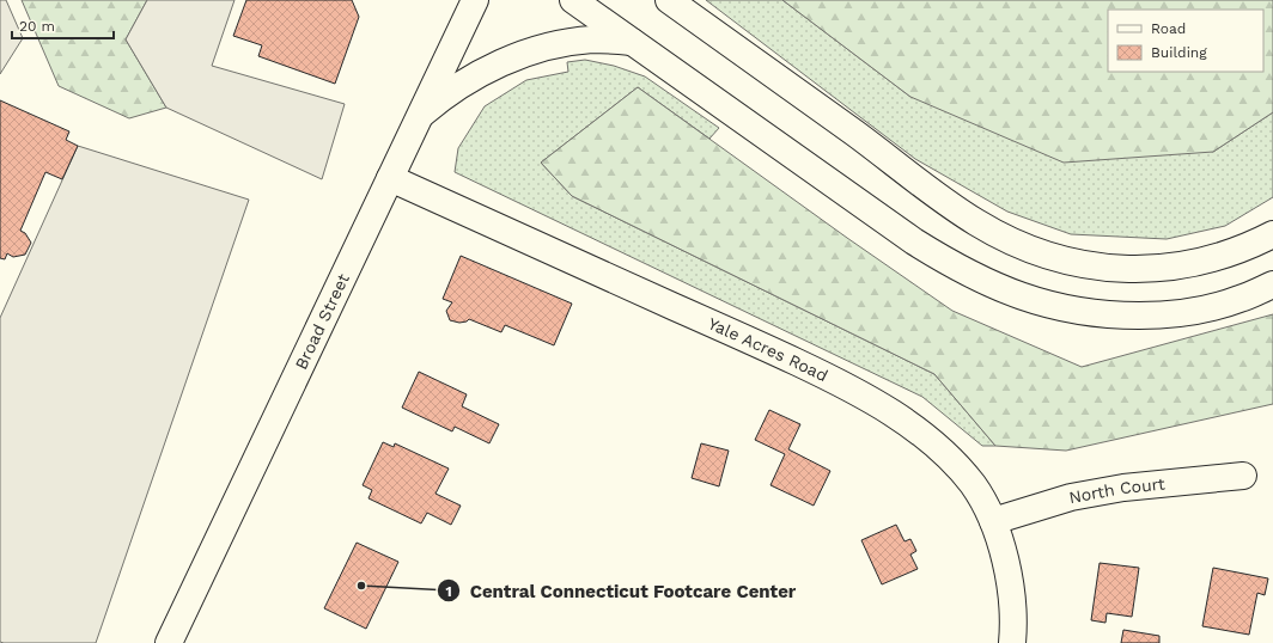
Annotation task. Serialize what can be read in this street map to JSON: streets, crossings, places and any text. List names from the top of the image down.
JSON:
{
  "streets": {
    "main road": ["Broad Street", "Yale Acres Road", "North Court"]
  },
  "crossings": [
    ["Broad Street", "Yale Acres Road"],
    ["Yale Acres Road", "North Court"]
  ],
  "places": ["Central Connecticut Footcare Center"],
  "legend": ["Road", "Building"],
  "scale_bar": "20 m"
}
